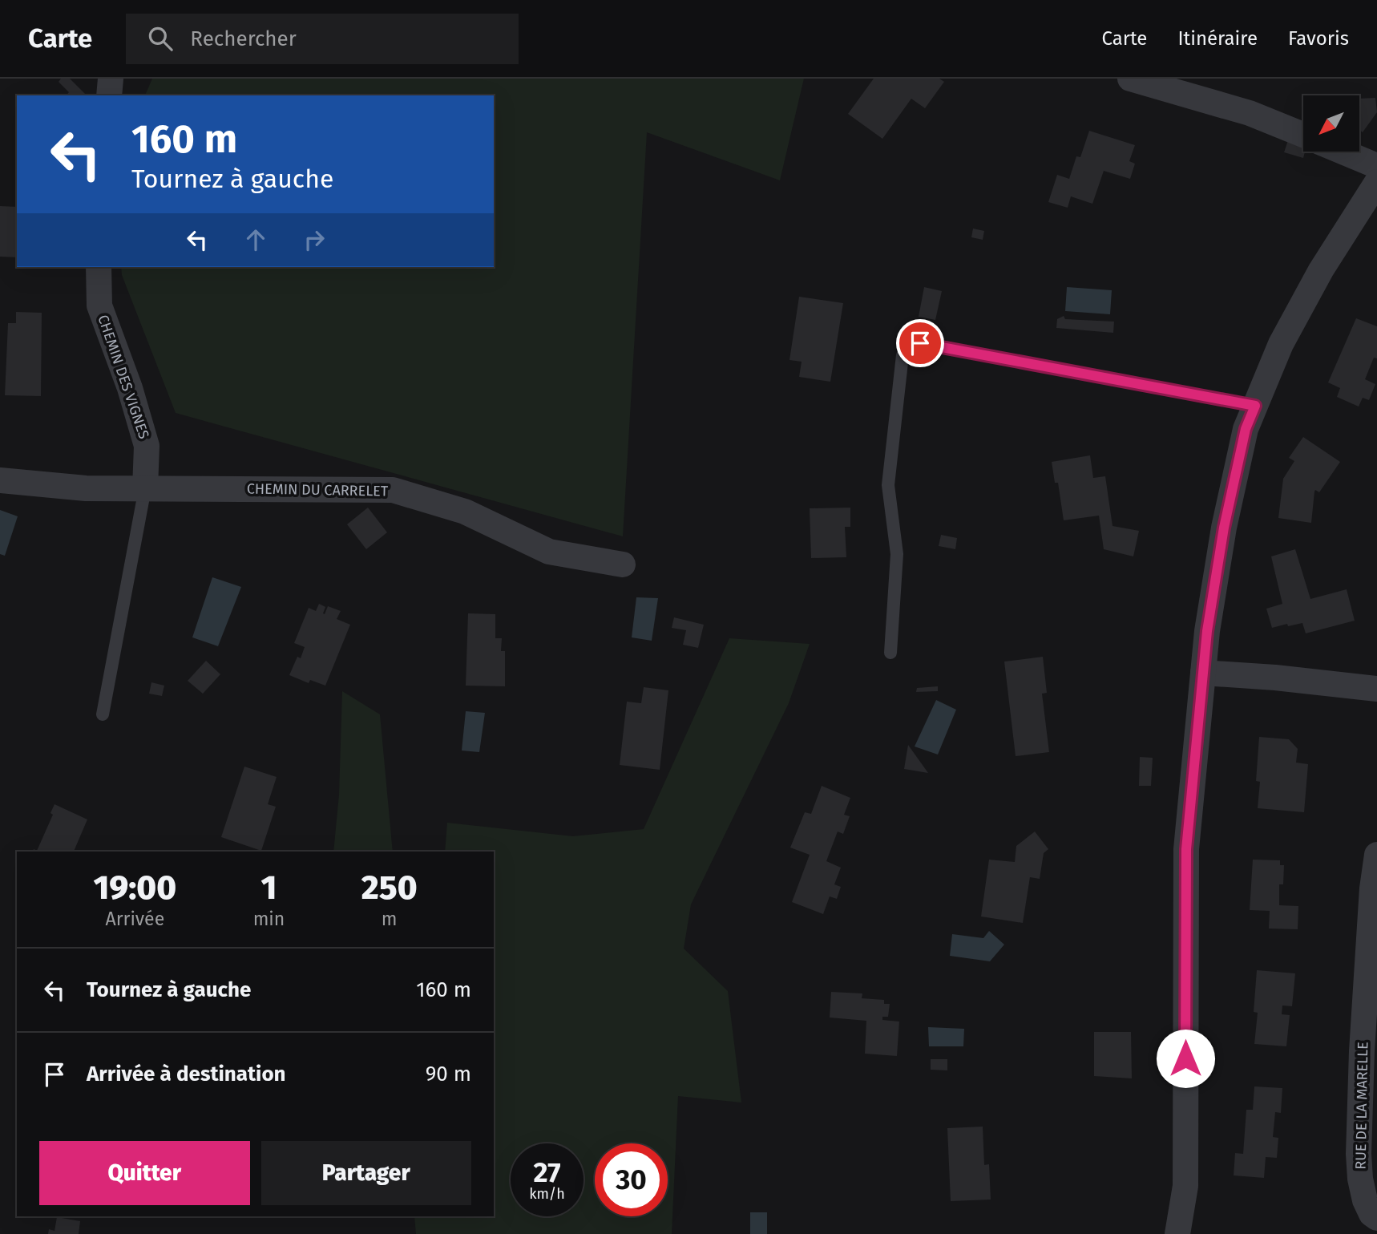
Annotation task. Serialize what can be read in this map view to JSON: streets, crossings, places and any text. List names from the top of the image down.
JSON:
{
  "streets": {
    "street": ["CHEMIN DES VIGNES", "CHEMIN DU CARRELET", "RUE DE LA MARELLE"]
  },
  "crossings": [
    ["CHEMIN DES VIGNES", "CHEMIN DU CARRELET"]
  ],
  "north": "bottom left",
  "page": {
    "header": "Carte",
    "search": "Rechercher",
    "nav": ["Carte", "Itinéraire", "Favoris"],
    "turn": ["160 m", "Tournez à gauche"],
    "eta": [
      "19:00",
      "Arrivée",
      "1",
      "min",
      "250",
      "m"
    ],
    "list": [
      {
        "name": "Tournez à gauche",
        "value": "160 m"
      },
      {
        "name": "Arrivée à destination",
        "value": "90 m"
      }
    ],
    "buttons": ["Quitter", "Partager"],
    "speed": "27 km/h",
    "limit": "30"
  }
}
